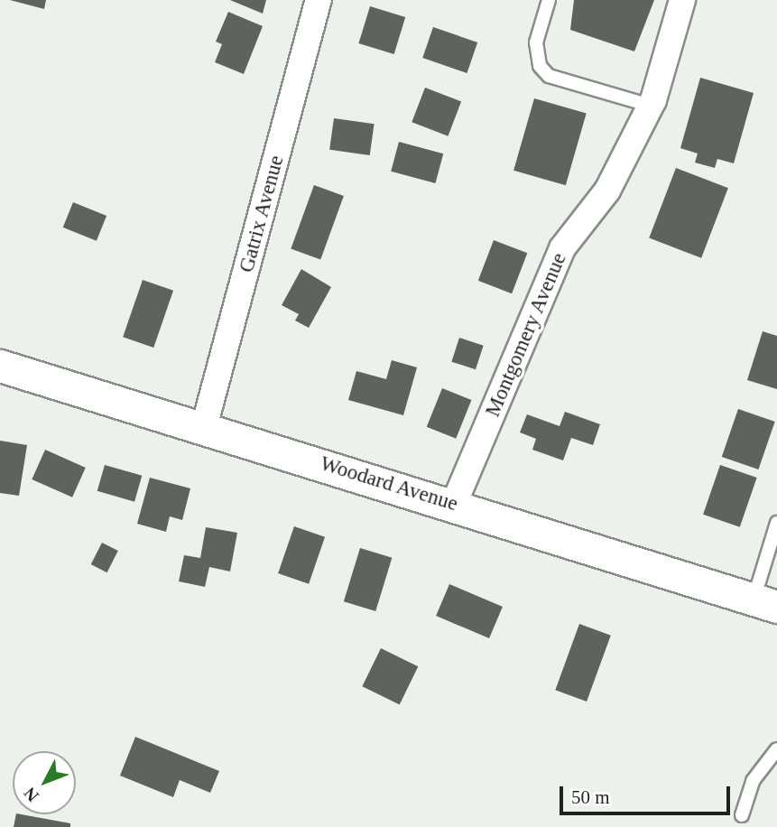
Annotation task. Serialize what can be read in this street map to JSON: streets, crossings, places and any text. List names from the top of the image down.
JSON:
{
  "streets": {
    "street": ["Gatrix Avenue", "Montgomery Avenue", "Woodard Avenue"]
  },
  "crossings": [
    ["Gatrix Avenue", "Woodard Avenue"],
    ["Montgomery Avenue", "Woodard Avenue"]
  ],
  "scale_bar": "50 m",
  "north": "bottom left"
}
